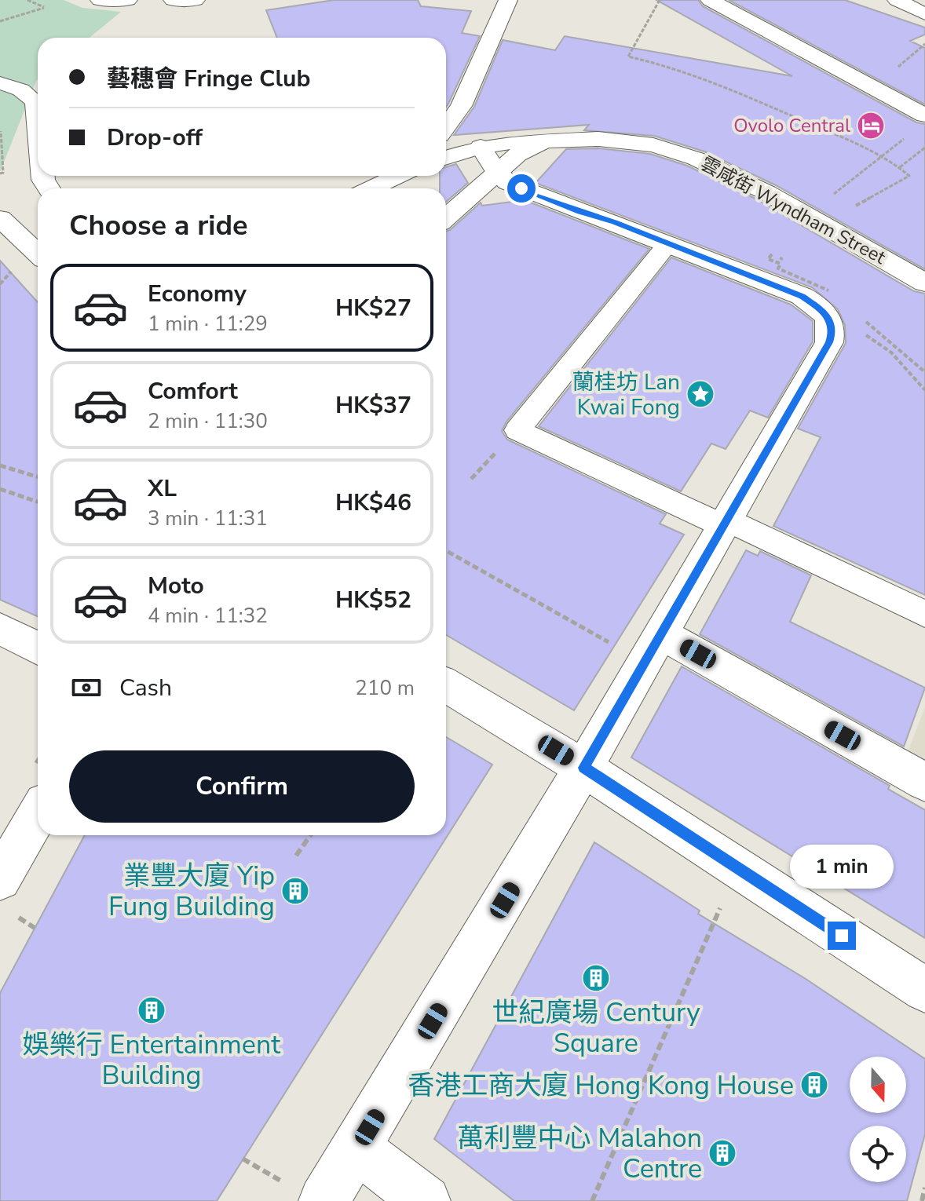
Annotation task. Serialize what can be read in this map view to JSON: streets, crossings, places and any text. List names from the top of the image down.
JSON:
{
  "streets": {
    "street": ["雲咸街 Wyndham Street"]
  },
  "places": {
    "hotel": ["Ovolo Central"],
    "place": ["蘭桂坊 Lan Kwai Fong"],
    "building": [
      "業豐大廈 Yip Fung Building",
      "世紀廣場 Century Square",
      "娛樂行 Entertainment Building",
      "香港工商大廈 Hong Kong House",
      "萬利豐中心 Malahon Centre"
    ]
  },
  "north": "bottom",
  "page": {
    "banner": ["藝穗會 Fringe Club", "Drop-off"],
    "heading": "Choose a ride",
    "list": [
      {
        "name": "Economy",
        "note": "1 min · 11:29",
        "value": "HK$27"
      },
      {
        "name": "Comfort",
        "note": "2 min · 11:30",
        "value": "HK$37"
      },
      {
        "name": "XL",
        "note": "3 min · 11:31",
        "value": "HK$46"
      },
      {
        "name": "Moto",
        "note": "4 min · 11:32",
        "value": "HK$52"
      }
    ],
    "pay": ["Cash", "210 m"],
    "buttons": "Confirm",
    "bubble": "1 min"
  }
}
